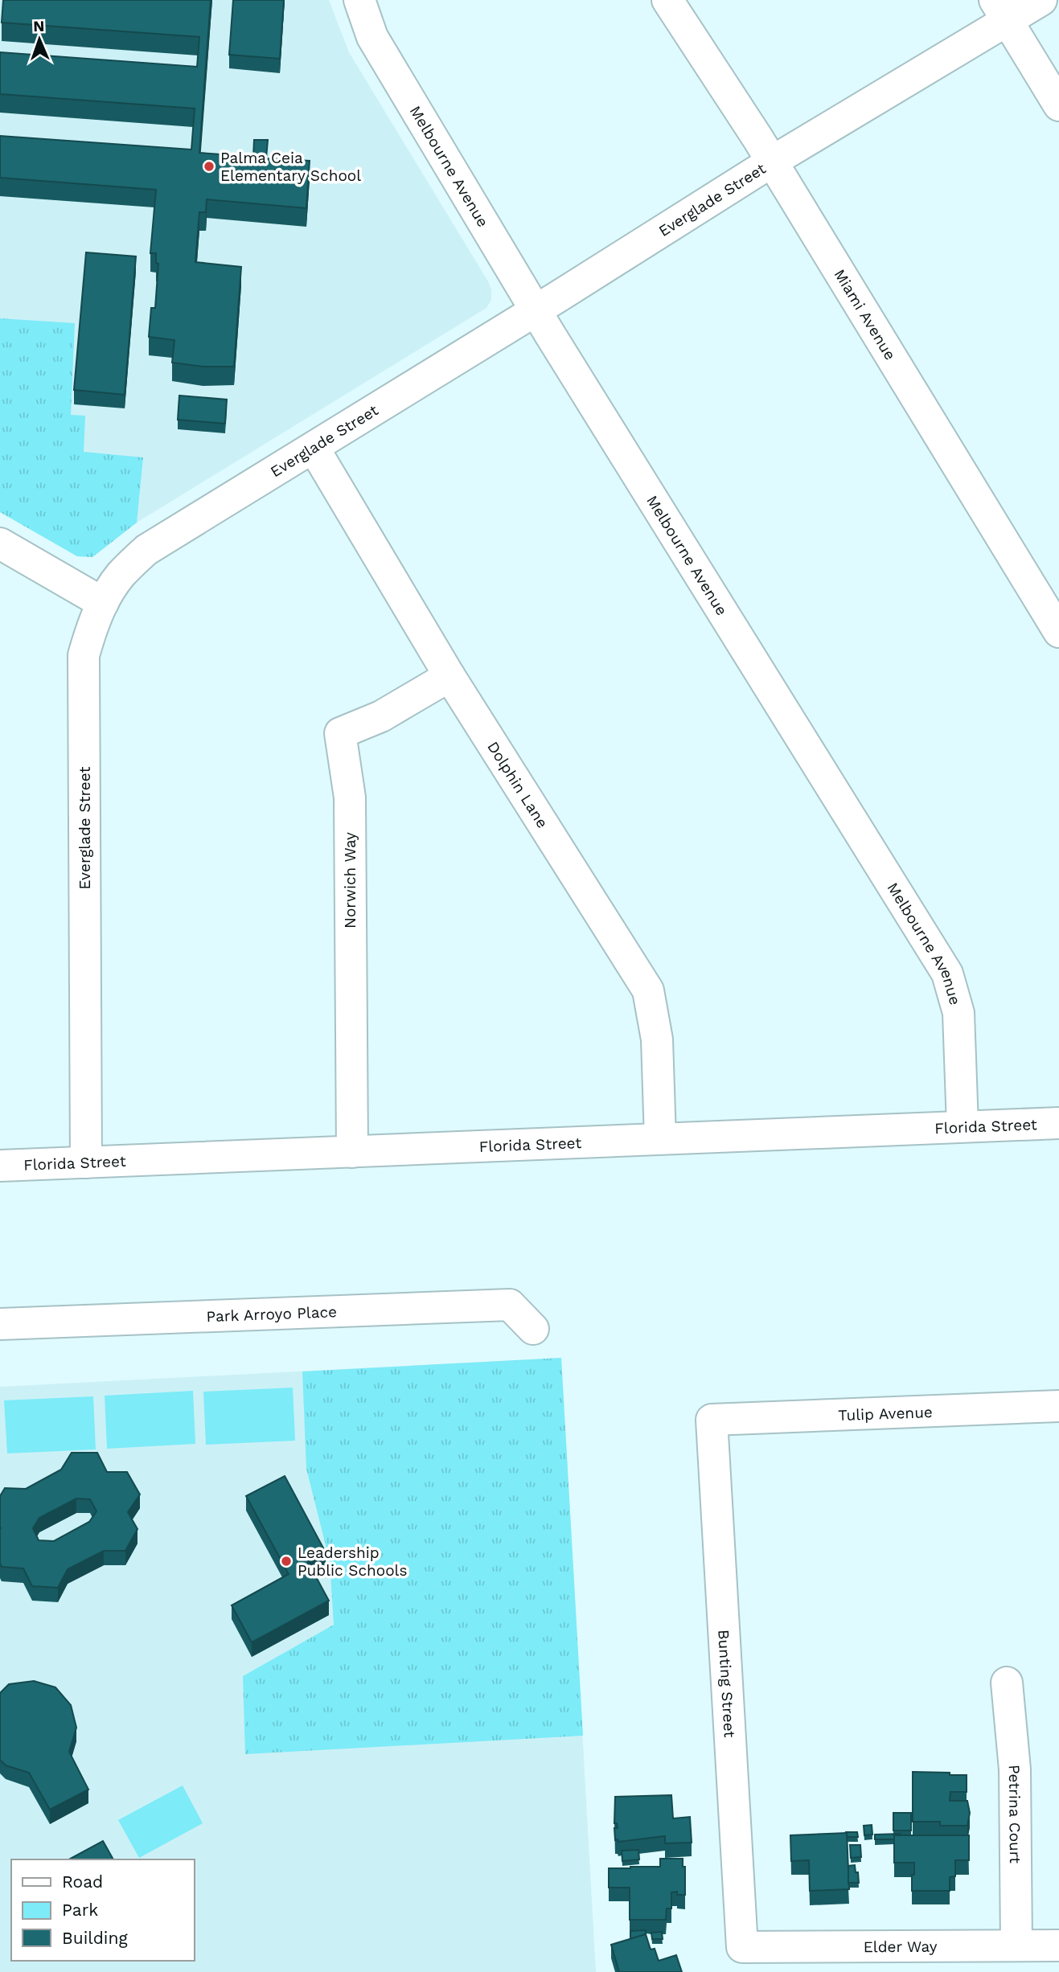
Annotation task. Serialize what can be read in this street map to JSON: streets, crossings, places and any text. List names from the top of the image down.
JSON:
{
  "streets": {
    "street": [
      "Melbourne Avenue",
      "Everglade Street",
      "Miami Avenue",
      "Dolphin Lane",
      "Norwich Way",
      "Florida Street",
      "Park Arroyo Place",
      "Tulip Avenue",
      "Bunting Street",
      "Petrina Court",
      "Elder Way"
    ]
  },
  "crossings": [
    ["Melbourne Avenue", "Everglade Street"],
    ["Melbourne Avenue", "Florida Street"],
    ["Everglade Street", "Miami Avenue"],
    ["Everglade Street", "Dolphin Lane"],
    ["Everglade Street", "Florida Street"],
    ["Dolphin Lane", "Norwich Way"],
    ["Dolphin Lane", "Florida Street"],
    ["Norwich Way", "Florida Street"],
    ["Tulip Avenue", "Bunting Street"],
    ["Bunting Street", "Elder Way"],
    ["Petrina Court", "Elder Way"]
  ],
  "places": ["Palma Ceia Elementary School", "Leadership Public Schools"],
  "legend": ["Road", "Park", "Building"],
  "north": "top"
}
